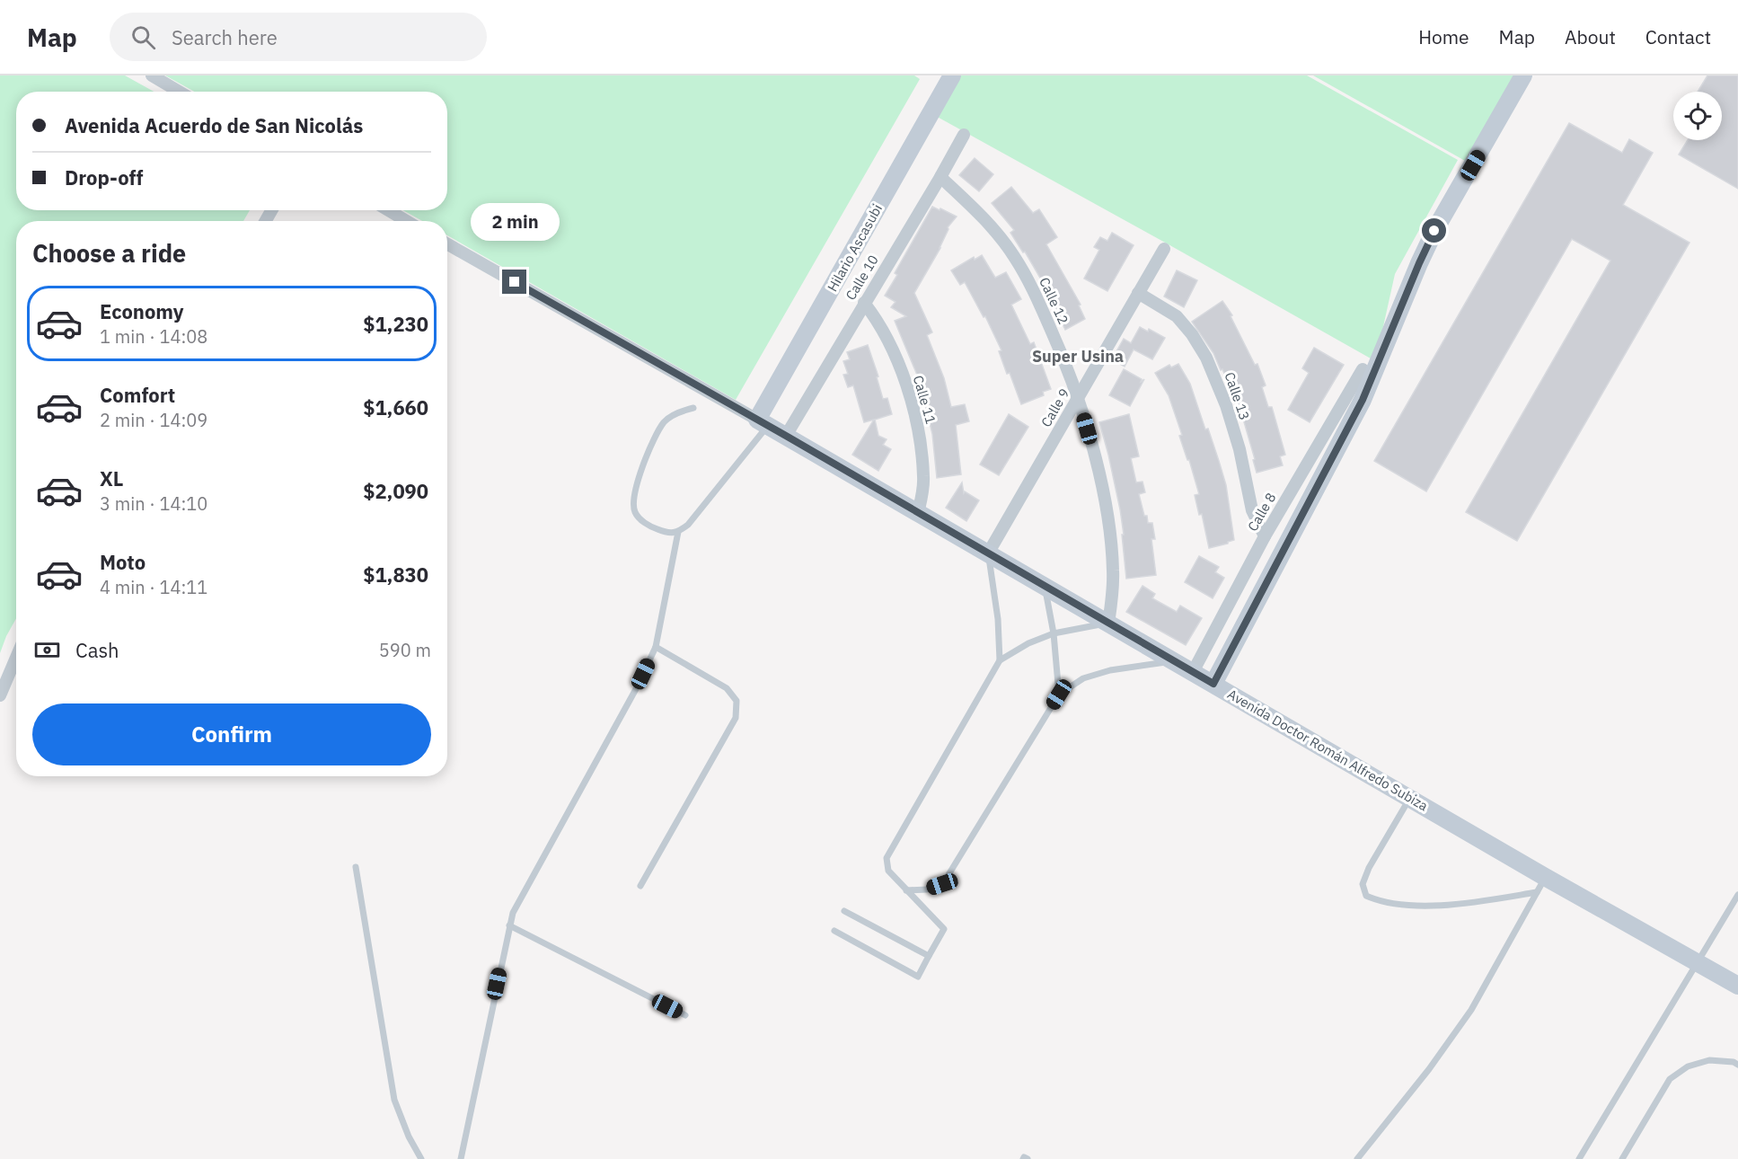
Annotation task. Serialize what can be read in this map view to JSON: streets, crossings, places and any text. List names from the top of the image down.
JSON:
{
  "streets": {
    "main road": ["Hilario Ascasubi", "Avenida Doctor Román Alfredo Subiza"],
    "street": [
      "Calle 10",
      "Calle 12",
      "Calle 13",
      "Calle 11",
      "Calle 9",
      "Calle 8"
    ]
  },
  "crossings": [
    ["Hilario Ascasubi", "Avenida Doctor Román Alfredo Subiza"],
    ["Calle 10", "Calle 12"],
    ["Calle 10", "Calle 11"],
    ["Calle 10", "Avenida Doctor Román Alfredo Subiza"],
    ["Calle 12", "Calle 9"],
    ["Calle 12", "Avenida Doctor Román Alfredo Subiza"],
    ["Calle 13", "Calle 9"],
    ["Calle 13", "Calle 8"],
    ["Calle 11", "Avenida Doctor Román Alfredo Subiza"],
    ["Calle 9", "Avenida Doctor Román Alfredo Subiza"],
    ["Calle 8", "Avenida Doctor Román Alfredo Subiza"]
  ],
  "districts": ["Super Usina"],
  "page": {
    "header": "Map",
    "search": "Search here",
    "nav": [
      "Home",
      "Map",
      "About",
      "Contact"
    ],
    "banner": ["Avenida Acuerdo de San Nicolás", "Drop-off"],
    "bubble": "2 min",
    "heading": "Choose a ride",
    "list": [
      {
        "name": "Economy",
        "note": "1 min · 14:08",
        "value": "$1,230"
      },
      {
        "name": "Comfort",
        "note": "2 min · 14:09",
        "value": "$1,660"
      },
      {
        "name": "XL",
        "note": "3 min · 14:10",
        "value": "$2,090"
      },
      {
        "name": "Moto",
        "note": "4 min · 14:11",
        "value": "$1,830"
      }
    ],
    "pay": ["Cash", "590 m"],
    "buttons": "Confirm"
  }
}
